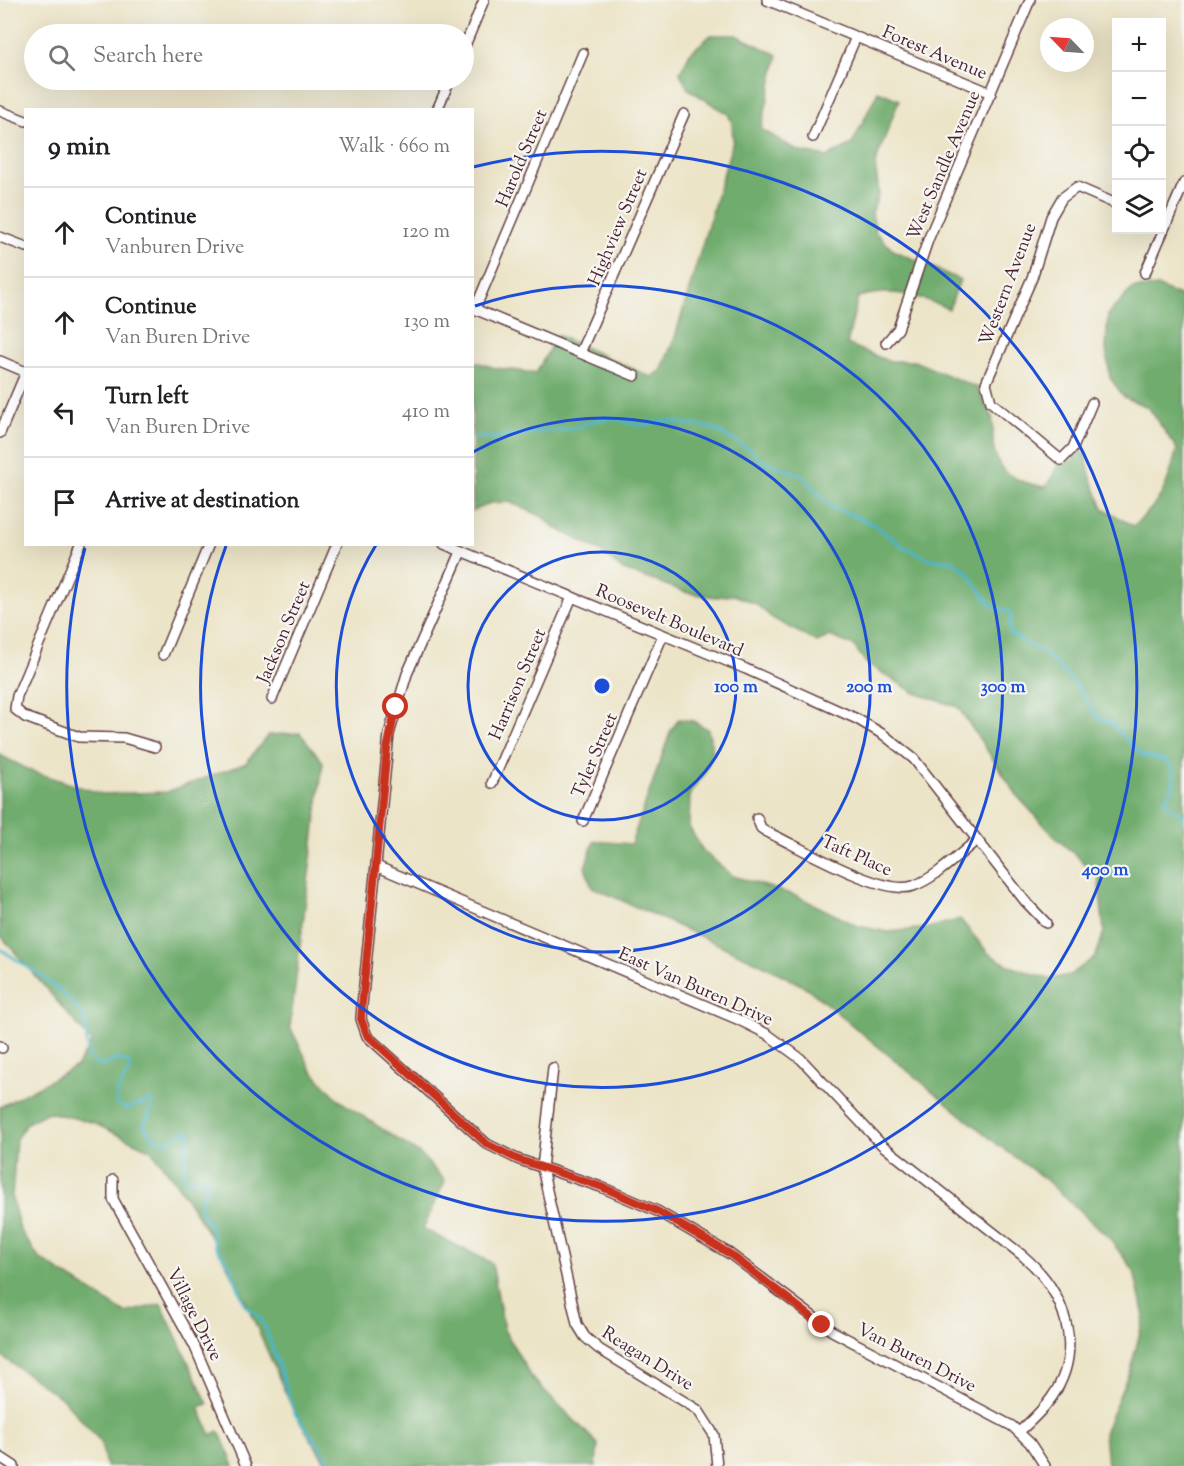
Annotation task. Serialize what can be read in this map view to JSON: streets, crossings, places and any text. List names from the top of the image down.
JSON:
{
  "streets": {
    "street": [
      "Forest Avenue",
      "Harold Street",
      "West Sandle Avenue",
      "Highview Street",
      "Western Avenue",
      "Roosevelt Boulevard",
      "Jackson Street",
      "Harrison Street",
      "Tyler Street",
      "Taft Place",
      "East Van Buren Drive",
      "Village Drive",
      "Van Buren Drive",
      "Reagan Drive"
    ]
  },
  "crossings": [
    ["Forest Avenue", "West Sandle Avenue"],
    ["Roosevelt Boulevard", "Harrison Street"],
    ["Roosevelt Boulevard", "Tyler Street"],
    ["Roosevelt Boulevard", "Taft Place"],
    ["East Van Buren Drive", "Van Buren Drive"],
    ["Van Buren Drive", "Reagan Drive"]
  ],
  "north": "top left",
  "page": {
    "map_buttons": ["+", "−"],
    "search": "Search here",
    "heading": ["9 min", "Walk · 660 m"],
    "list": [
      ["Continue", "Vanburen Drive", "120 m"],
      ["Continue", "Van Buren Drive", "130 m"],
      ["Turn left", "Van Buren Drive", "410 m"],
      "Arrive at destination"
    ]
  },
  "rings": [
    "100 m",
    "200 m",
    "300 m",
    "400 m"
  ]
}
